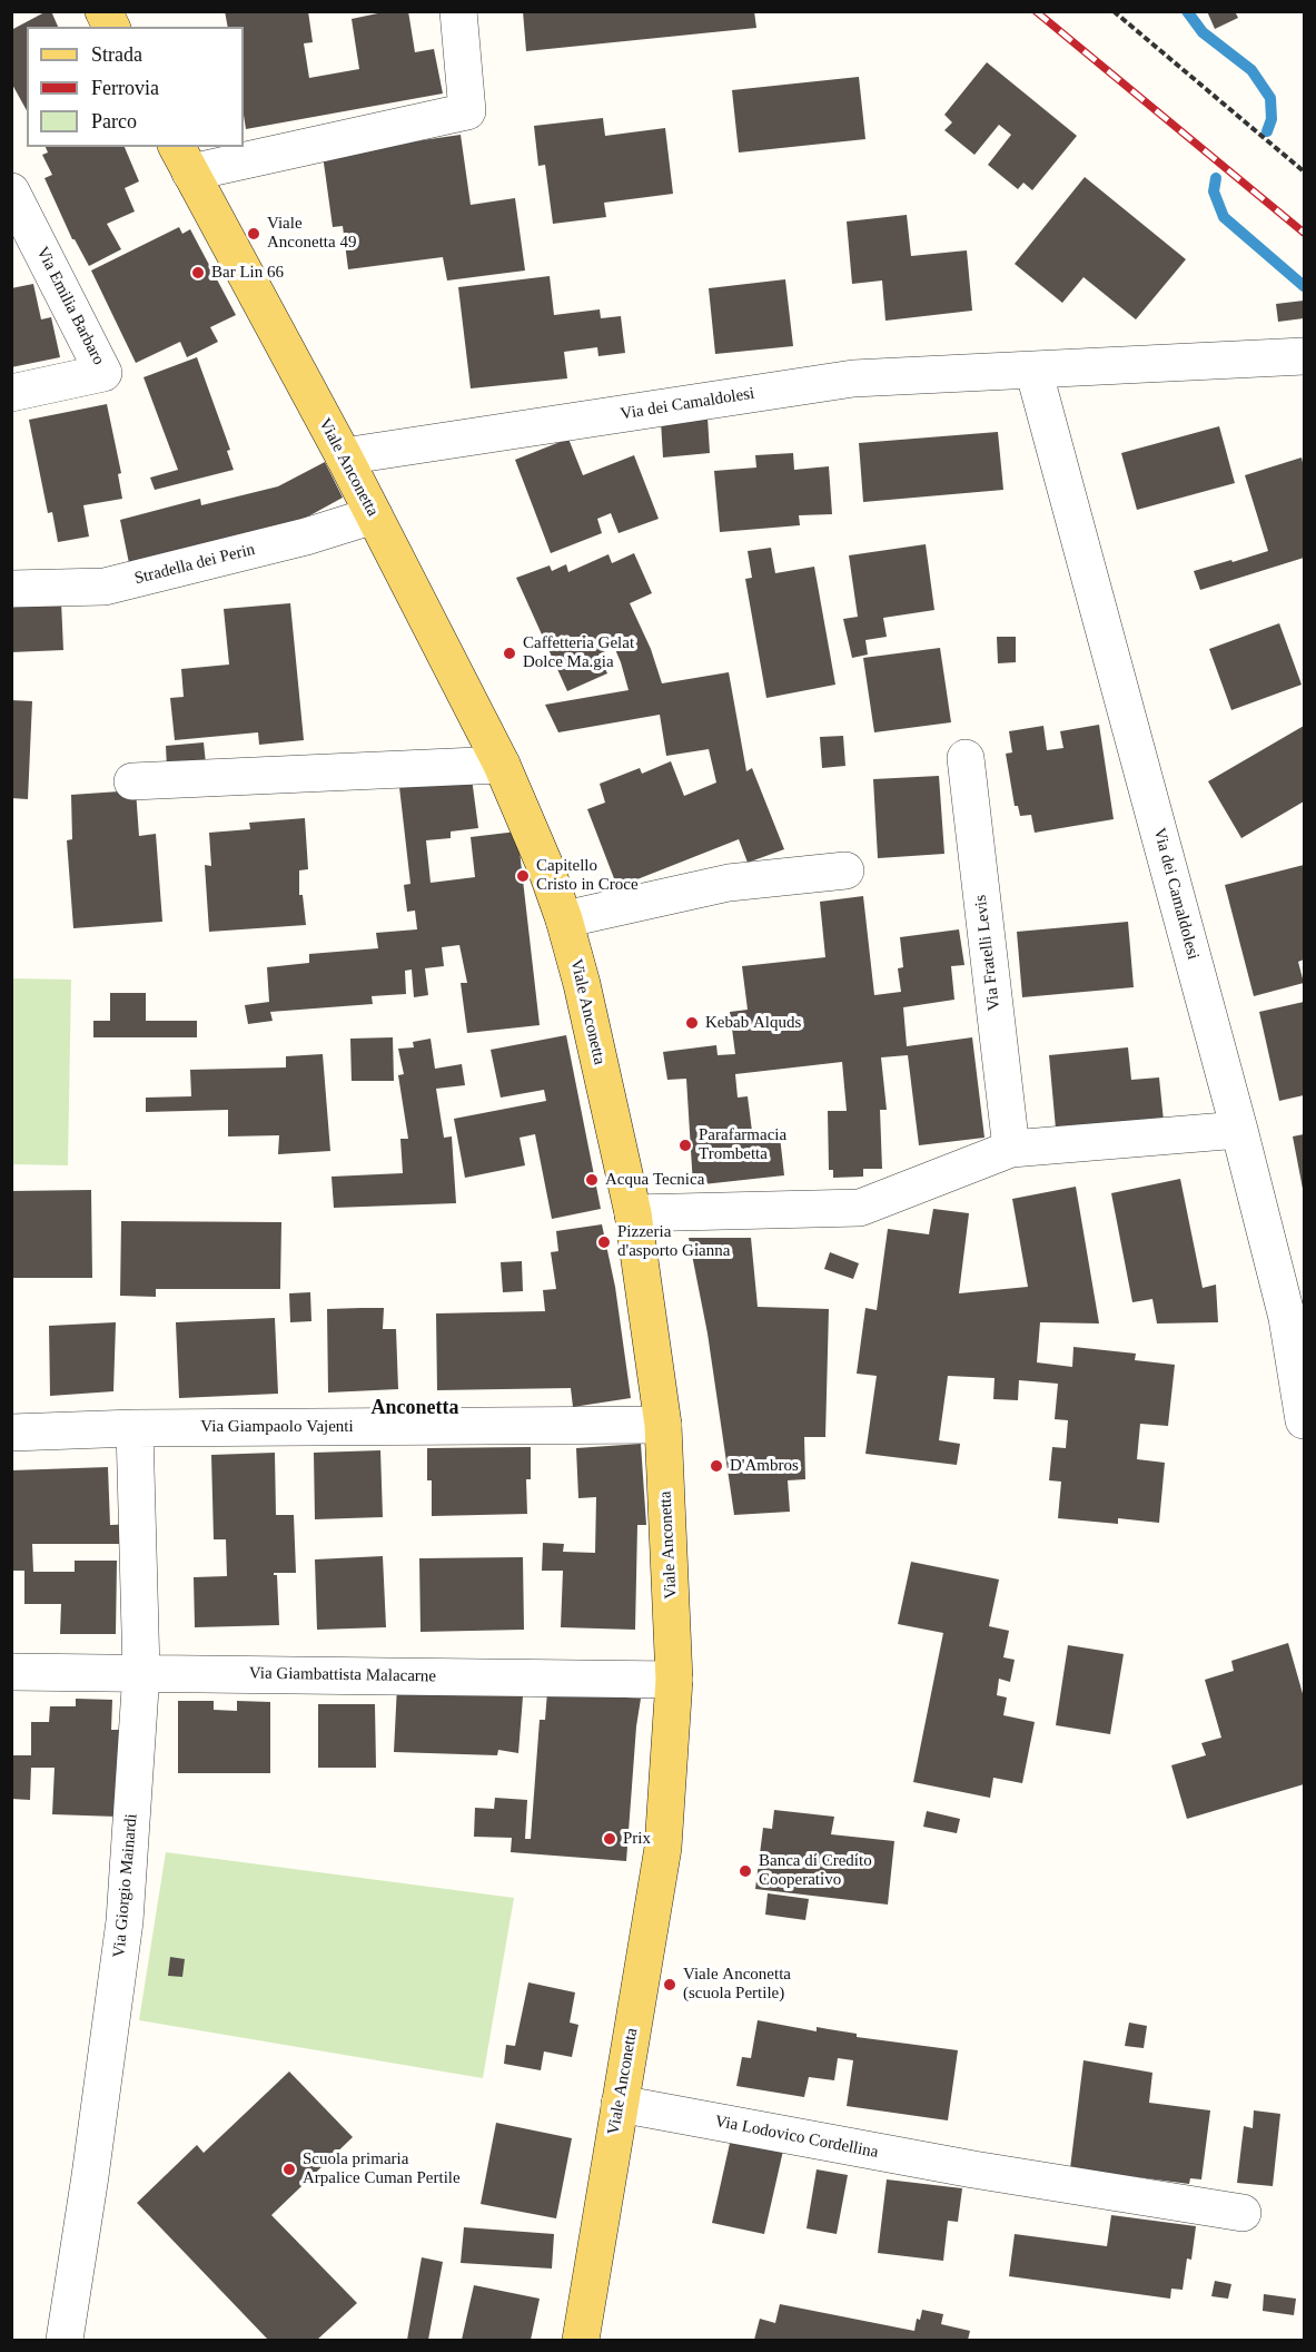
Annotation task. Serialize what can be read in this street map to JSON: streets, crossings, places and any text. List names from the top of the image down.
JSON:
{
  "streets": {
    "main road": ["Viale Anconetta"],
    "street": [
      "Via Emilia Barbaro",
      "Via dei Camaldolesi",
      "Stradella dei Perin",
      "Via Fratelli Levis",
      "Via Giampaolo Vajenti",
      "Via Giambattista Malacarne",
      "Via Giorgio Mainardi",
      "Via Lodovico Cordellina"
    ]
  },
  "crossings": [
    ["Via dei Camaldolesi", "Viale Anconetta"],
    ["Viale Anconetta", "Stradella dei Perin"],
    ["Viale Anconetta", "Via Giampaolo Vajenti"],
    ["Viale Anconetta", "Via Giambattista Malacarne"],
    ["Viale Anconetta", "Via Lodovico Cordellina"],
    ["Via Giampaolo Vajenti", "Via Giorgio Mainardi"],
    ["Via Giambattista Malacarne", "Via Giorgio Mainardi"]
  ],
  "districts": ["Anconetta"],
  "places": [
    "Viale Anconetta 49",
    "Bar Lin 66",
    "Caffetteria Gelat Dolce Ma.gia",
    "Capitello Cristo in Croce",
    "Kebab Alquds",
    "Parafarmacia Trombetta",
    "Acqua Tecnica",
    "Pizzeria d'asporto Gianna",
    "D'Ambros",
    "Prix",
    "Banca di Credito Cooperativo",
    "Viale Anconetta (scuola Pertile)",
    "Scuola primaria Arpalice Cuman Pertile"
  ],
  "legend": ["Strada", "Ferrovia", "Parco"]
}
